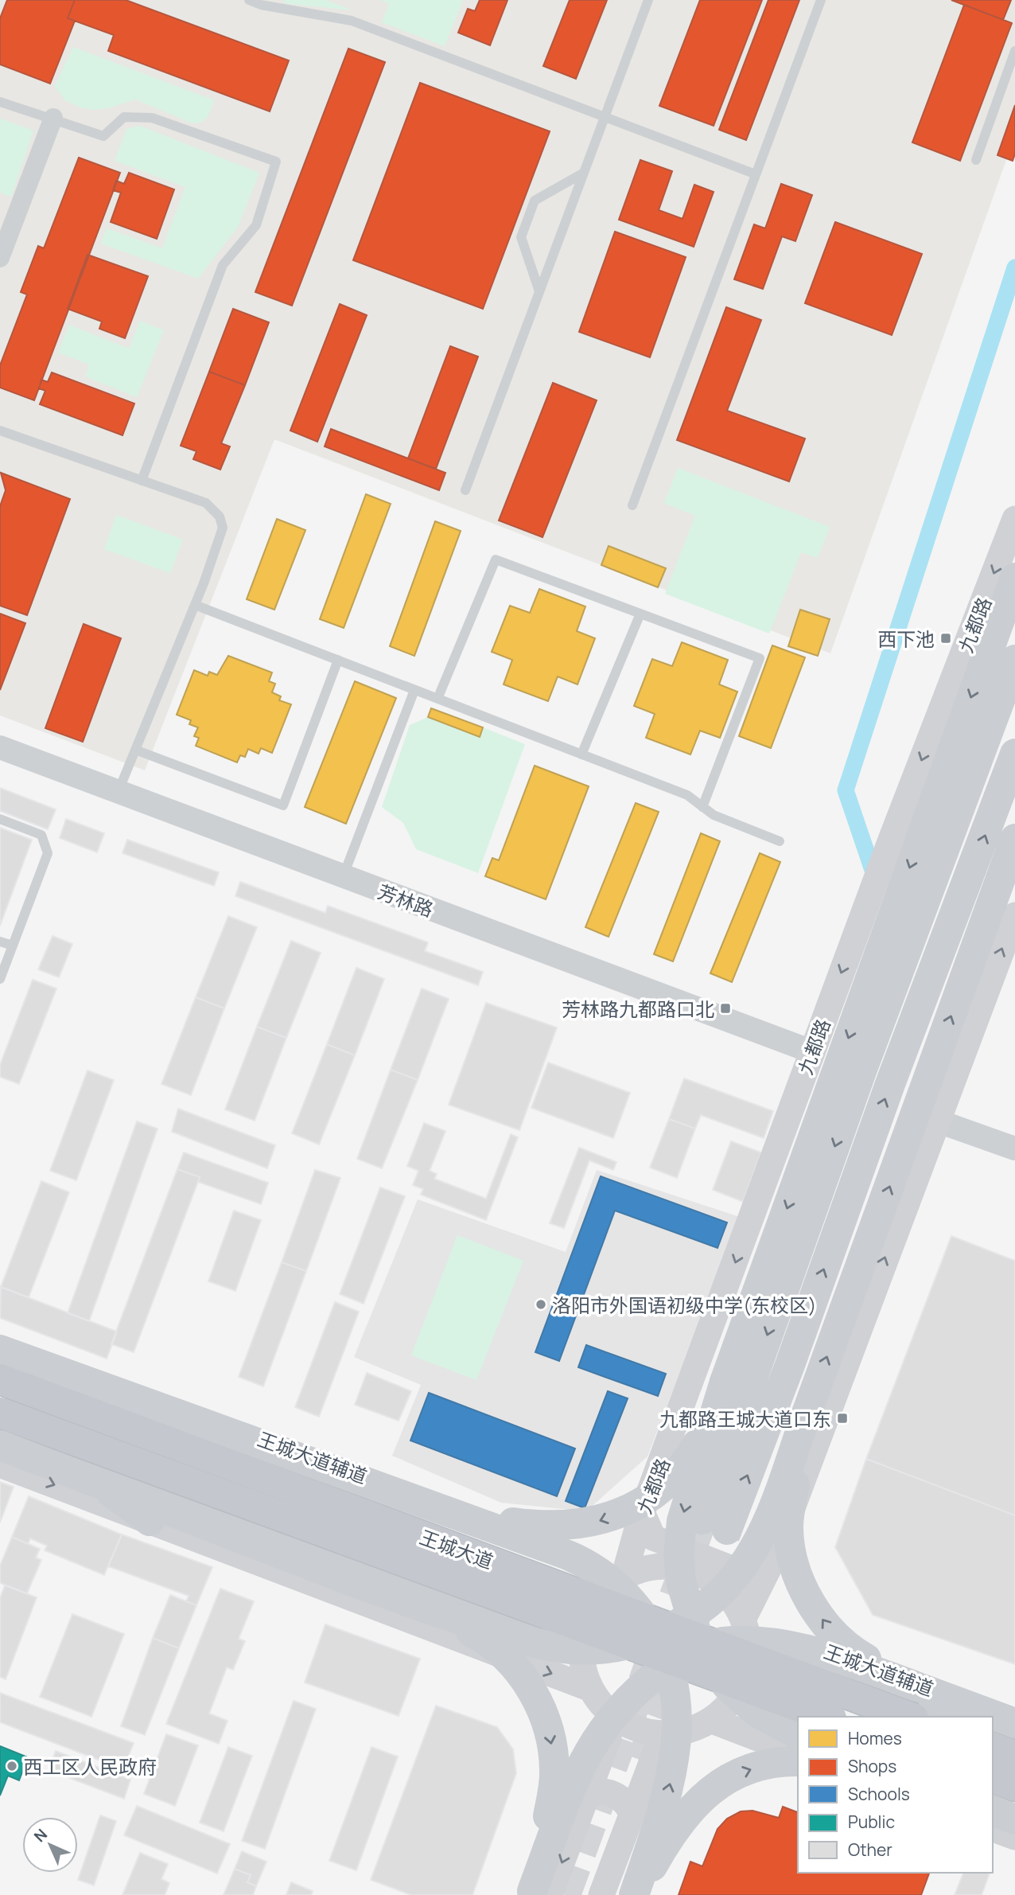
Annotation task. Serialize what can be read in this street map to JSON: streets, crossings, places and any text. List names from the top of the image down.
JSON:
{
  "streets": {
    "highway": ["王城大道"],
    "main road": ["九都路", "王城大道辅道"],
    "street": ["芳林路"]
  },
  "crossings": [
    ["九都路", "芳林路"],
    ["九都路", "王城大道辅道"],
    ["九都路", "王城大道"],
    ["王城大道辅道", "王城大道"]
  ],
  "places": {
    "transit": ["西下池", "芳林路九都路口北", "九都路王城大道口东"],
    "other": ["洛阳市外国语初级中学(东校区)", "西工区人民政府"]
  },
  "legend": [
    "Homes",
    "Shops",
    "Schools",
    "Public",
    "Other"
  ],
  "north": "top left"
}
